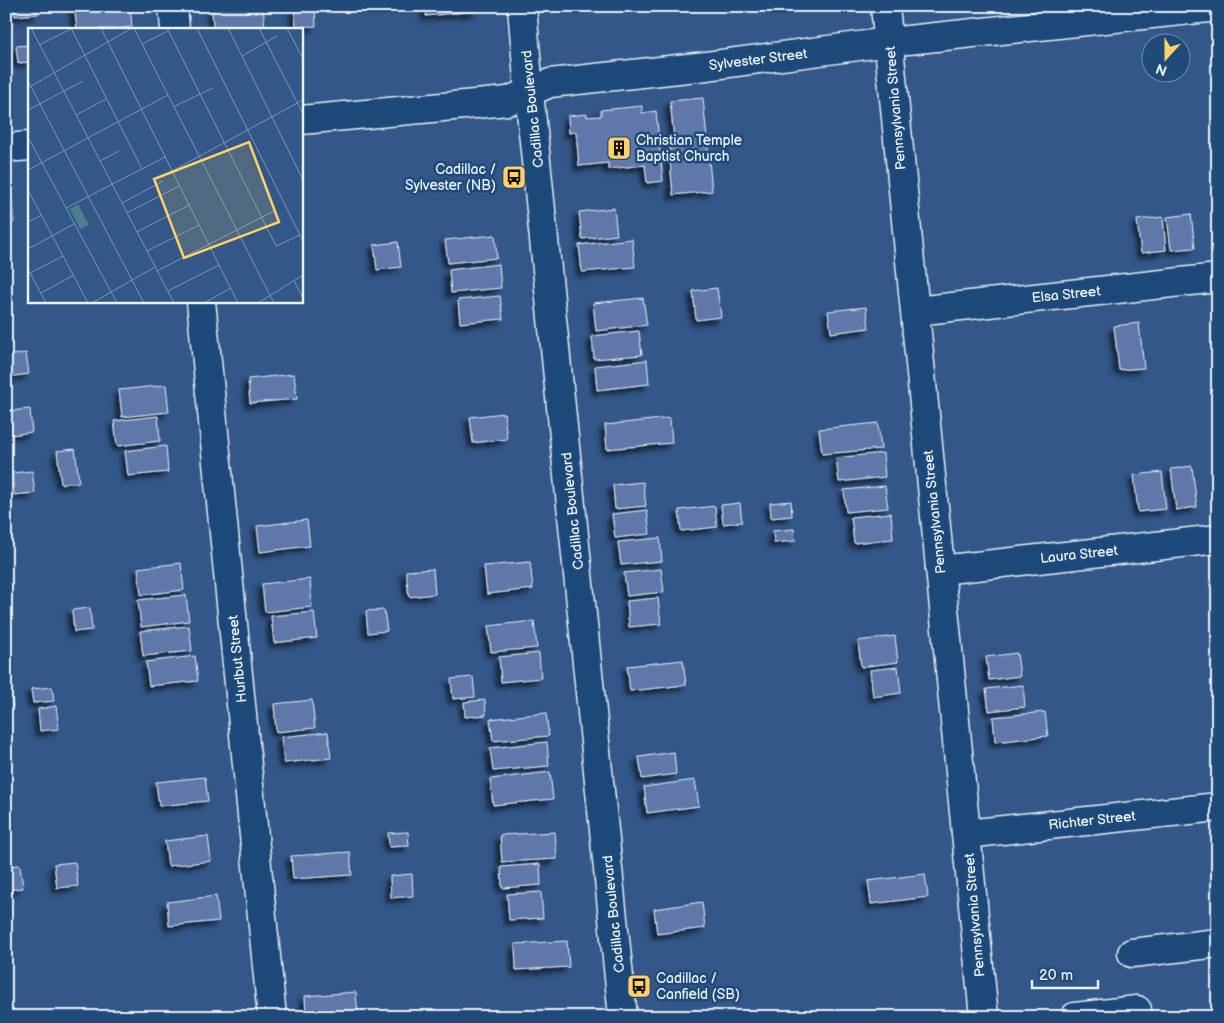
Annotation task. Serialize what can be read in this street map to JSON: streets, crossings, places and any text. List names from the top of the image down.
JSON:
{
  "streets": {
    "street": [
      "Sylvester Street",
      "Pennsylvania Street",
      "Cadillac Boulevard",
      "Elsa Street",
      "Laura Street",
      "Hurlbut Street",
      "Richter Street"
    ]
  },
  "crossings": [
    ["Sylvester Street", "Pennsylvania Street"],
    ["Sylvester Street", "Cadillac Boulevard"],
    ["Pennsylvania Street", "Elsa Street"],
    ["Pennsylvania Street", "Laura Street"],
    ["Pennsylvania Street", "Richter Street"]
  ],
  "places": {
    "building": ["Christian Temple Baptist Church"],
    "bus stop": ["Cadillac / Sylvester (NB)", "Cadillac / Canfield (SB)"]
  },
  "scale_bar": "20 m",
  "north": "bottom"
}
